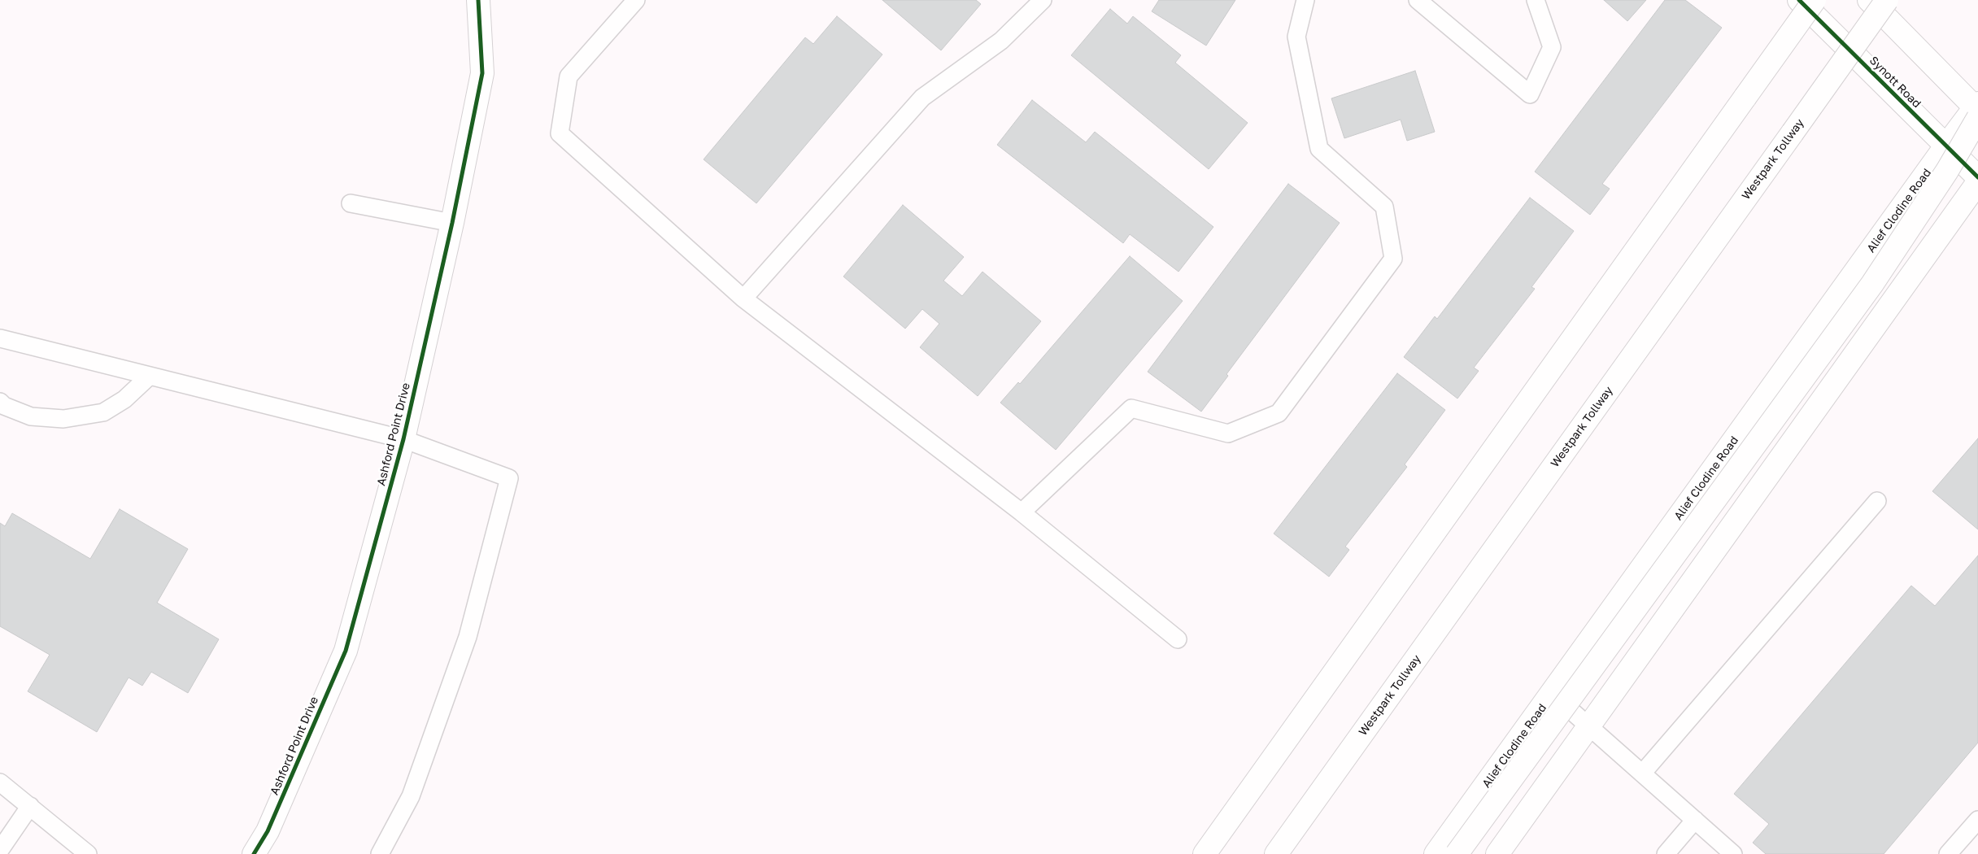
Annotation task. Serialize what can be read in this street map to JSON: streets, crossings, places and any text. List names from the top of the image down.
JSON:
{
  "streets": {
    "main road": [
      "Synott Road",
      "Westpark Tollway",
      "Alief Clodine Road",
      "Ashford Point Drive"
    ]
  },
  "crossings": [
    ["Synott Road", "Alief Clodine Road"]
  ]
}
